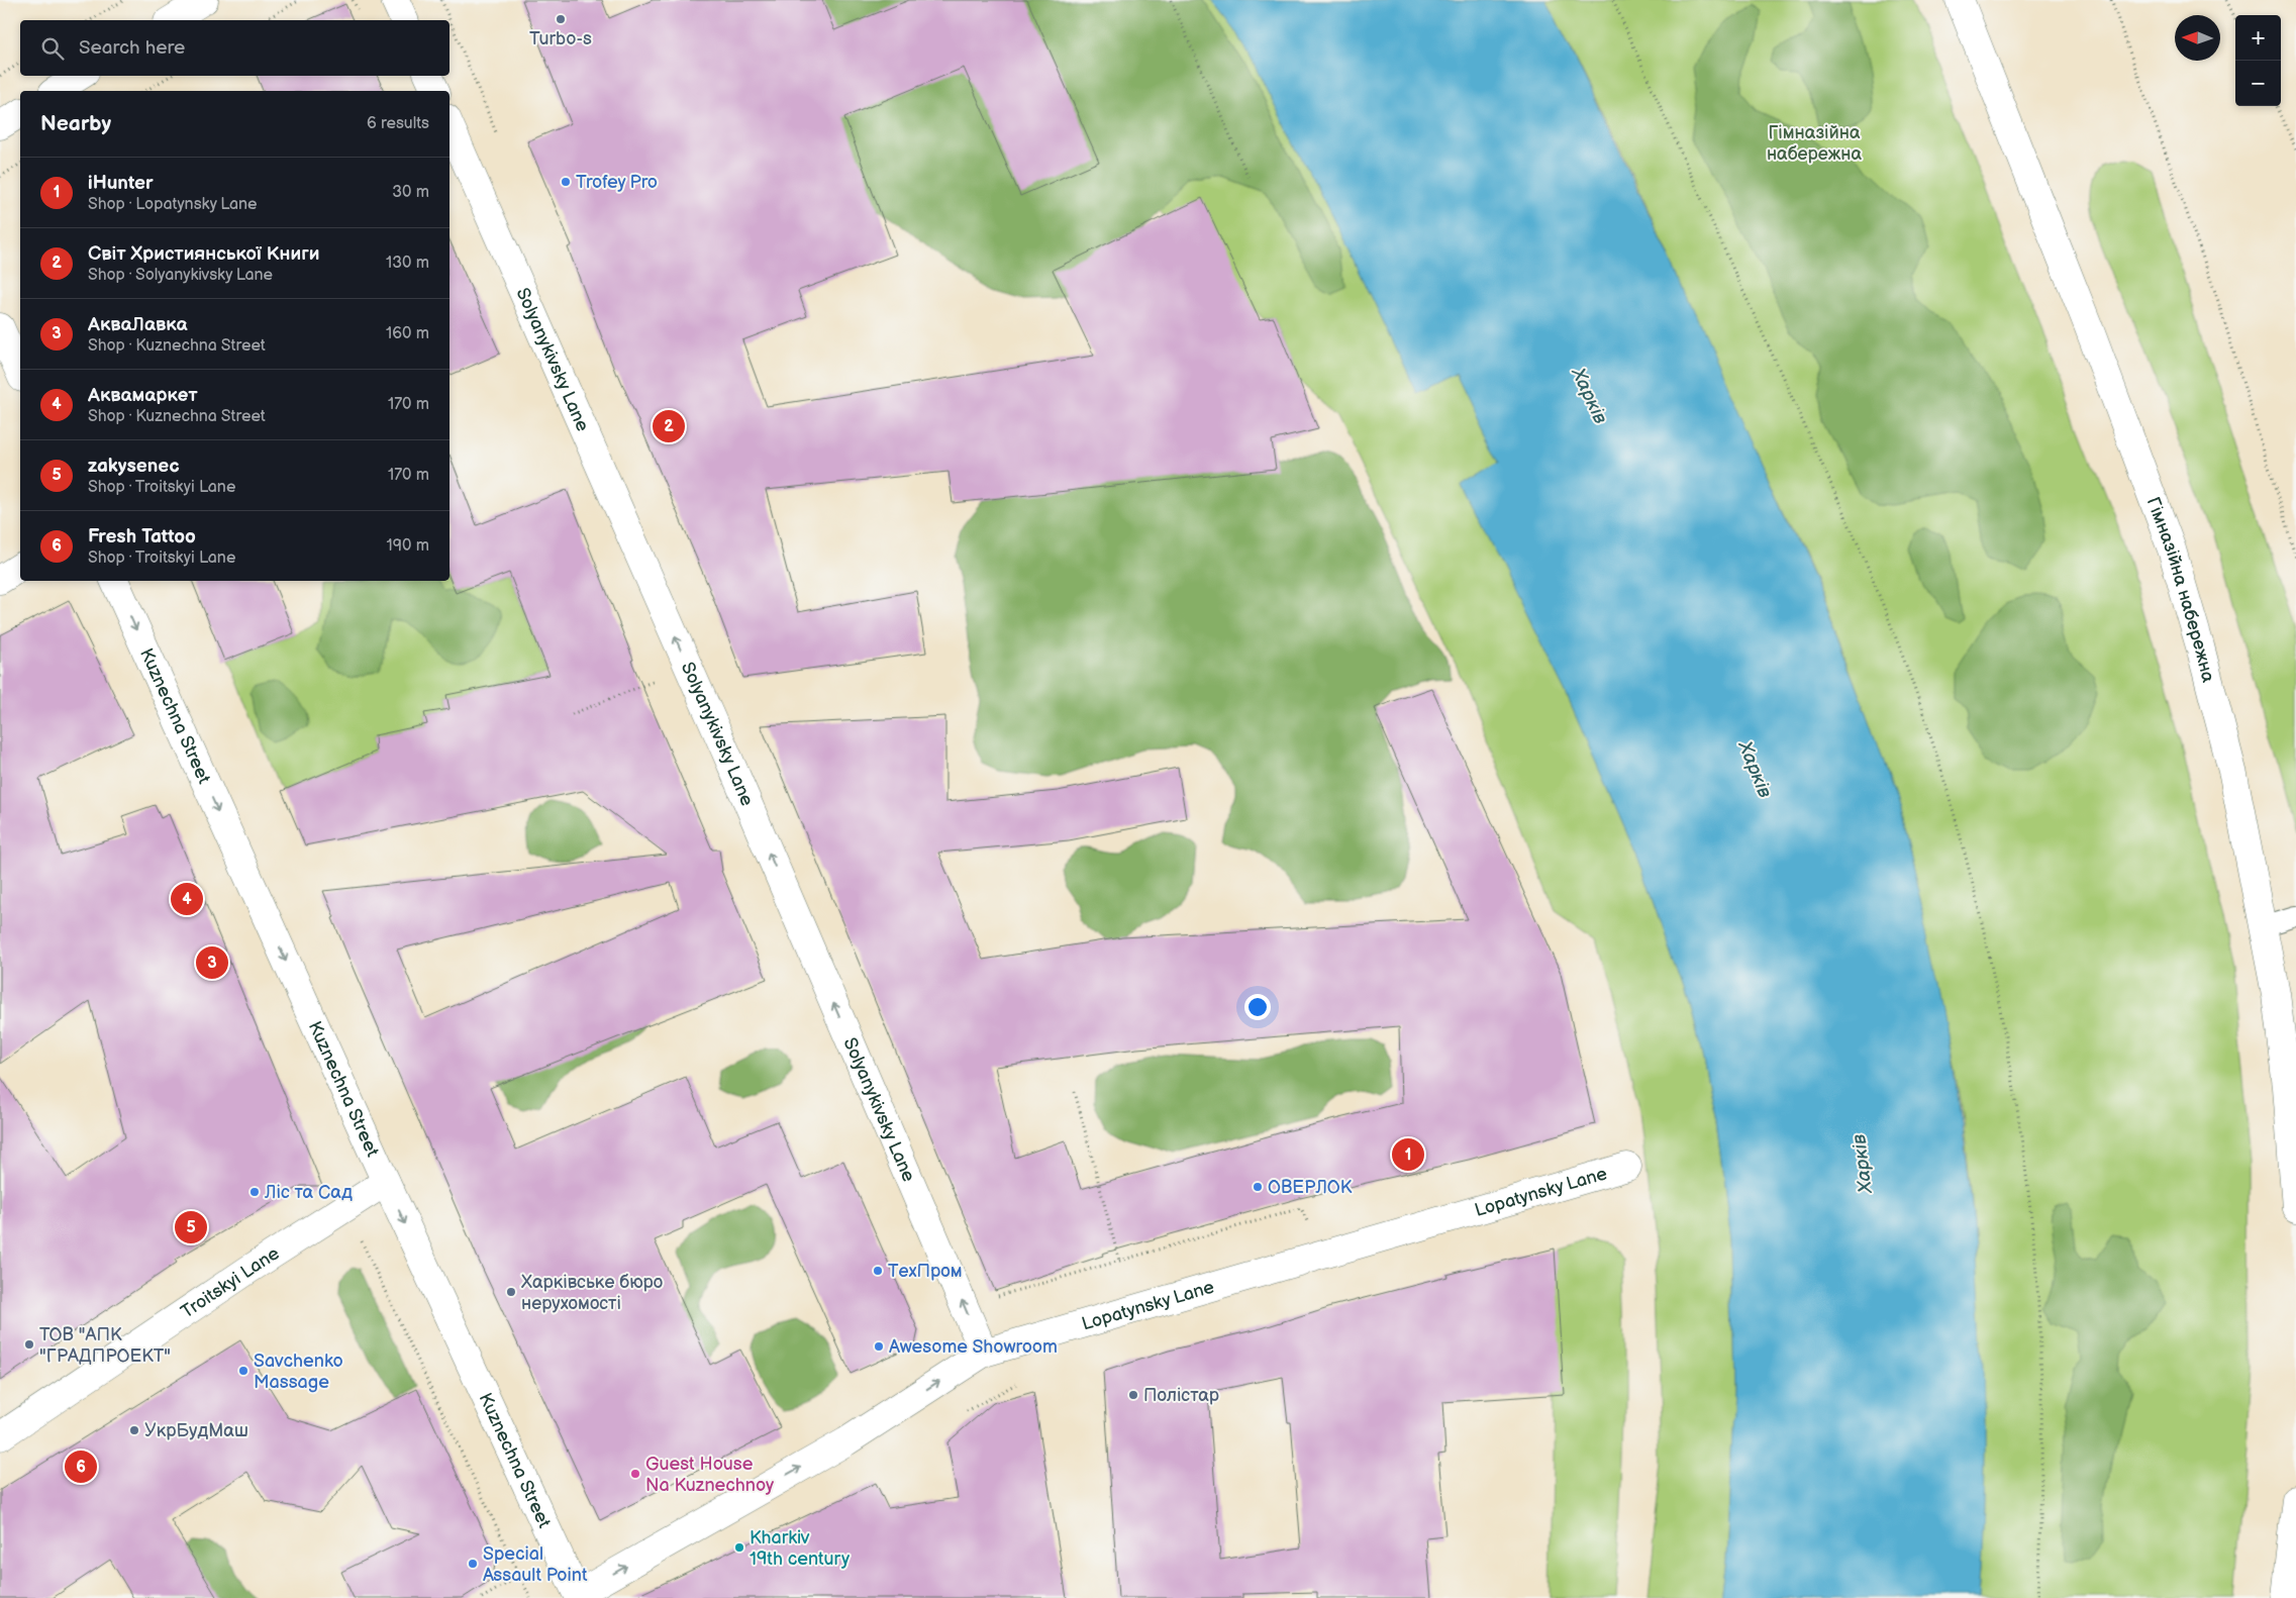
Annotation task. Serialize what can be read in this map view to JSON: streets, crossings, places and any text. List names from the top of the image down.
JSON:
{
  "streets": {
    "street": [
      "Solyanykivsky Lane",
      "Гімназійна набережна",
      "Kuznechna Street",
      "Lopatynsky Lane",
      "Troitskyi Lane"
    ]
  },
  "crossings": [
    ["Solyanykivsky Lane", "Lopatynsky Lane"],
    ["Kuznechna Street", "Lopatynsky Lane"],
    ["Kuznechna Street", "Troitskyi Lane"]
  ],
  "one_way": ["Solyanykivsky Lane", "Kuznechna Street", "Lopatynsky Lane"],
  "water": ["Харків"],
  "parks": ["Гімназійна набережна"],
  "places": [
    "Turbo-s",
    "Trofey Pro",
    "ОВЕРЛОК",
    "Ліс та Сад",
    "ТехПром",
    "Харківське бюро нерухомості",
    "ТОВ \"АПК \"ГРАДПРОЕКТ\"",
    "Awesome Showroom",
    "Savchenko Massage",
    "Полістар",
    "УкрБудМаш",
    "Guest House Na Kuznechnoy",
    "Kharkiv 19th century",
    "Special Assault Point"
  ],
  "north": "left",
  "page": {
    "map_buttons": ["+", "−"],
    "search": "Search here",
    "heading": ["Nearby", "6 results"],
    "list": [
      {
        "mark": "1",
        "name": "iHunter",
        "note": "Shop · Lopatynsky Lane",
        "value": "30 m"
      },
      {
        "mark": "2",
        "name": "Світ Християнської Книги",
        "note": "Shop · Solyanykivsky Lane",
        "value": "130 m"
      },
      {
        "mark": "3",
        "name": "АкваЛавка",
        "note": "Shop · Kuznechna Street",
        "value": "160 m"
      },
      {
        "mark": "4",
        "name": "Аквамаркет",
        "note": "Shop · Kuznechna Street",
        "value": "170 m"
      },
      {
        "mark": "5",
        "name": "zakysenec",
        "note": "Shop · Troitskyi Lane",
        "value": "170 m"
      },
      {
        "mark": "6",
        "name": "Fresh Tattoo",
        "note": "Shop · Troitskyi Lane",
        "value": "190 m"
      }
    ],
    "pins": [
      "2",
      "4",
      "3",
      "1",
      "5",
      "6"
    ]
  }
}
